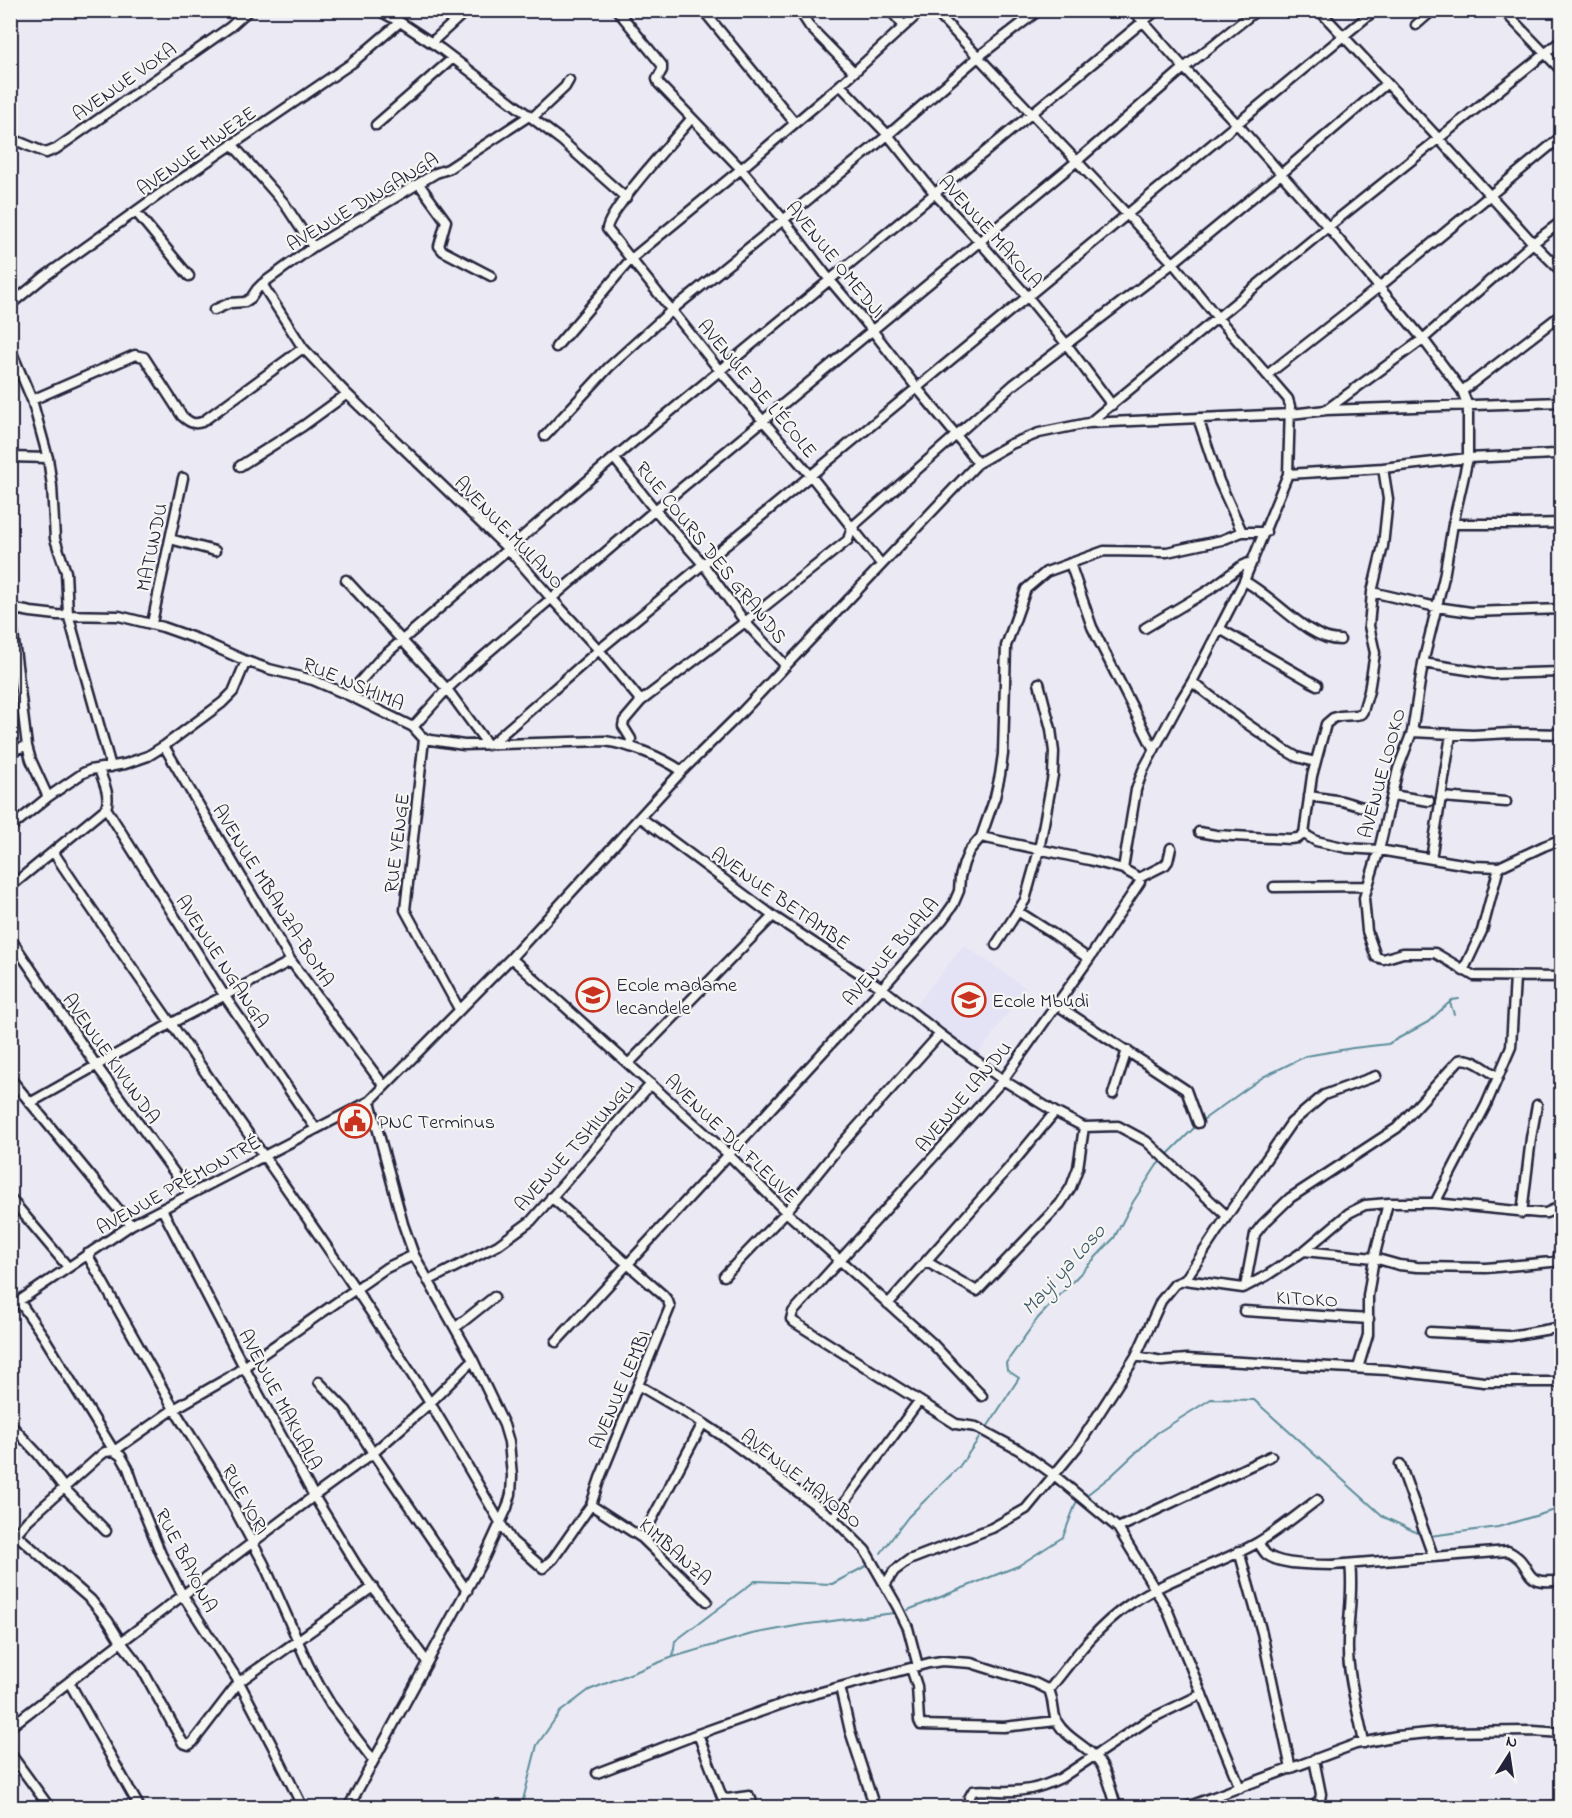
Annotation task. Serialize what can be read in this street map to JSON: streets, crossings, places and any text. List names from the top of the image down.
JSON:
{
  "streets": {
    "street": [
      "AVENUE VOKA",
      "AVENUE MWEZE",
      "AVENUE DINGANGA",
      "AVENUE MAKOLA",
      "AVENUE OMEDJI",
      "AVENUE DE L'ÉCOLE",
      "AVENUE MULANO",
      "MATUNDU",
      "RUE COURS DES GRANDS",
      "RUE NSHIMA",
      "AVENUE LOOKO",
      "RUE YENGE",
      "AVENUE MBANZA-BOMA",
      "AVENUE BETAMBE",
      "AVENUE BUALA",
      "AVENUE NGANGA",
      "AVENUE KIVUNDA",
      "AVENUE LANDU",
      "AVENUE DU FLEUVE",
      "AVENUE TSHIUNGU",
      "AVENUE PRÉMONTRÉ",
      "KITOKO",
      "AVENUE LEMBI",
      "AVENUE MAKUALA",
      "AVENUE MAYOBO",
      "RUE YORI",
      "KIMBANZA",
      "RUE BAYONA"
    ]
  },
  "crossings": [
    ["AVENUE DINGANGA", "AVENUE MULANO"],
    ["AVENUE OMEDJI", "AVENUE PRÉMONTRÉ"],
    ["AVENUE DE L'ÉCOLE", "AVENUE PRÉMONTRÉ"],
    ["MATUNDU", "RUE NSHIMA"],
    ["RUE COURS DES GRANDS", "AVENUE PRÉMONTRÉ"],
    ["RUE NSHIMA", "RUE YENGE"],
    ["AVENUE LOOKO", "AVENUE PRÉMONTRÉ"],
    ["RUE YENGE", "AVENUE PRÉMONTRÉ"],
    ["AVENUE MBANZA-BOMA", "AVENUE PRÉMONTRÉ"],
    ["AVENUE BETAMBE", "AVENUE BUALA"],
    ["AVENUE BETAMBE", "AVENUE LANDU"],
    ["AVENUE BETAMBE", "AVENUE PRÉMONTRÉ"],
    ["AVENUE BUALA", "AVENUE DU FLEUVE"],
    ["AVENUE BUALA", "AVENUE LEMBI"],
    ["AVENUE NGANGA", "AVENUE PRÉMONTRÉ"],
    ["AVENUE KIVUNDA", "AVENUE PRÉMONTRÉ"],
    ["AVENUE LANDU", "AVENUE DU FLEUVE"],
    ["AVENUE DU FLEUVE", "AVENUE TSHIUNGU"],
    ["AVENUE DU FLEUVE", "AVENUE PRÉMONTRÉ"],
    ["AVENUE TSHIUNGU", "AVENUE LEMBI"],
    ["AVENUE PRÉMONTRÉ", "AVENUE MAKUALA"],
    ["AVENUE PRÉMONTRÉ", "RUE YORI"],
    ["AVENUE PRÉMONTRÉ", "RUE BAYONA"],
    ["AVENUE LEMBI", "AVENUE MAYOBO"],
    ["AVENUE LEMBI", "KIMBANZA"]
  ],
  "water": ["Mayi ya Loso"],
  "places": {
    "school or university": ["Ecole madame lecandele", "Ecole Mbudi"],
    "public building": ["PNC Terminus"]
  },
  "north": "top"
}
